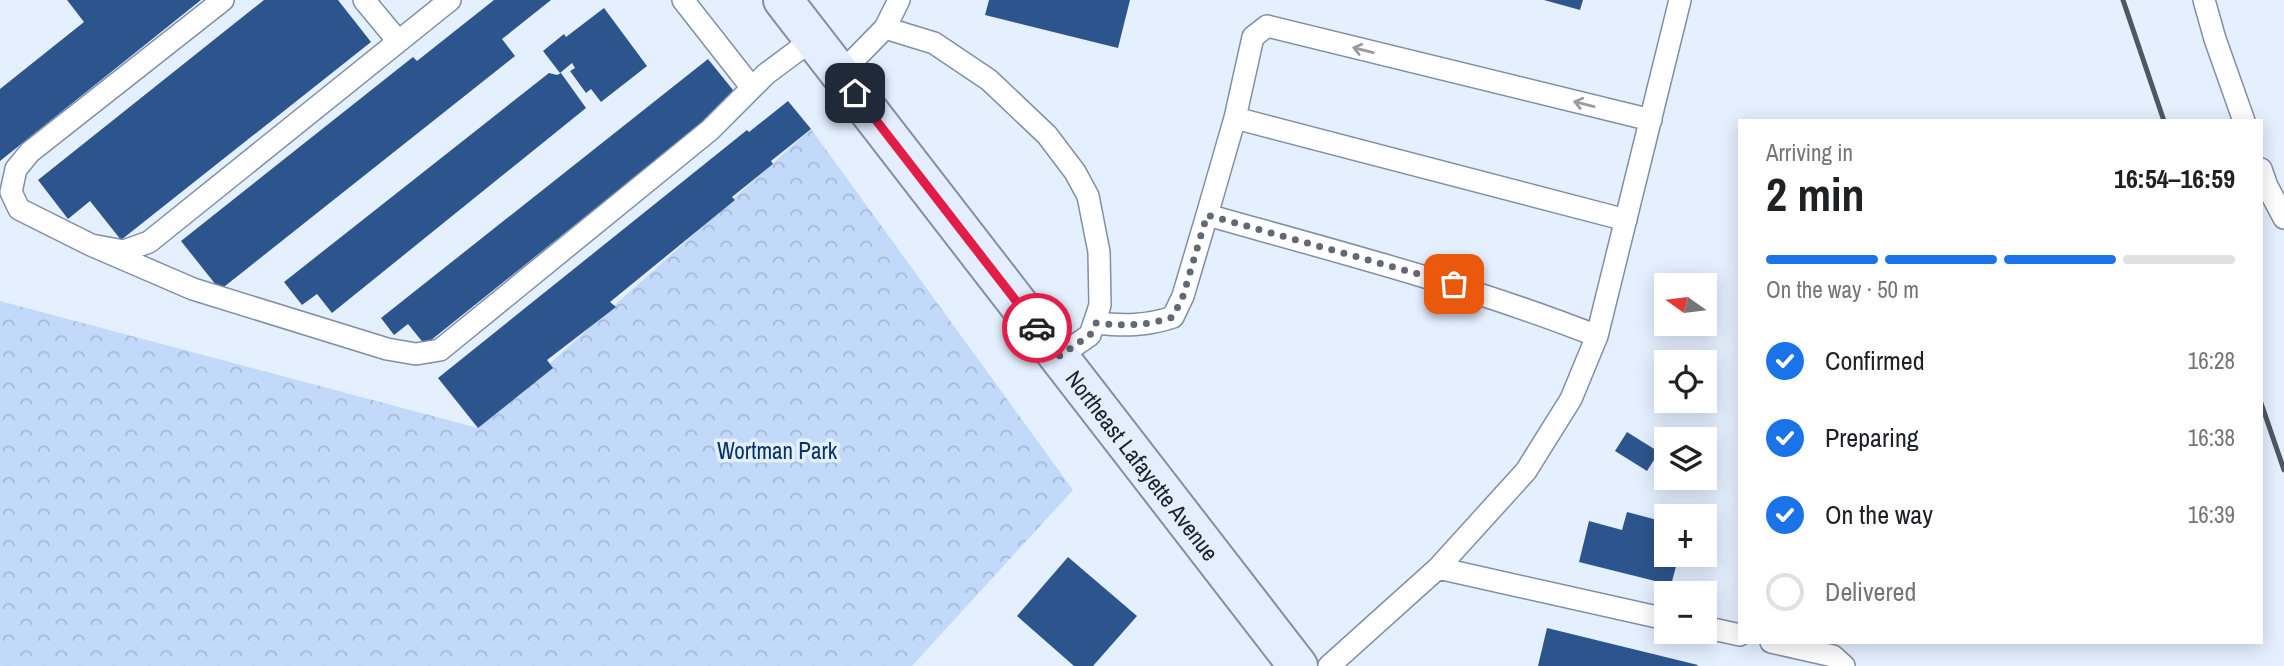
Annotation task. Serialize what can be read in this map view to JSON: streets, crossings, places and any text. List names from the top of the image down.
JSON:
{
  "streets": {
    "main road": ["Northeast Lafayette Avenue"]
  },
  "parks": ["Wortman Park"],
  "north": "left",
  "page": {
    "heading": ["2 min", "Arriving in", "16:54–16:59"],
    "bar": "On the way · 50 m",
    "map_buttons": ["+", "−"],
    "list": [
      ["Confirmed", "16:28"],
      ["Preparing", "16:38"],
      ["On the way", "16:39"],
      "Delivered"
    ]
  }
}
